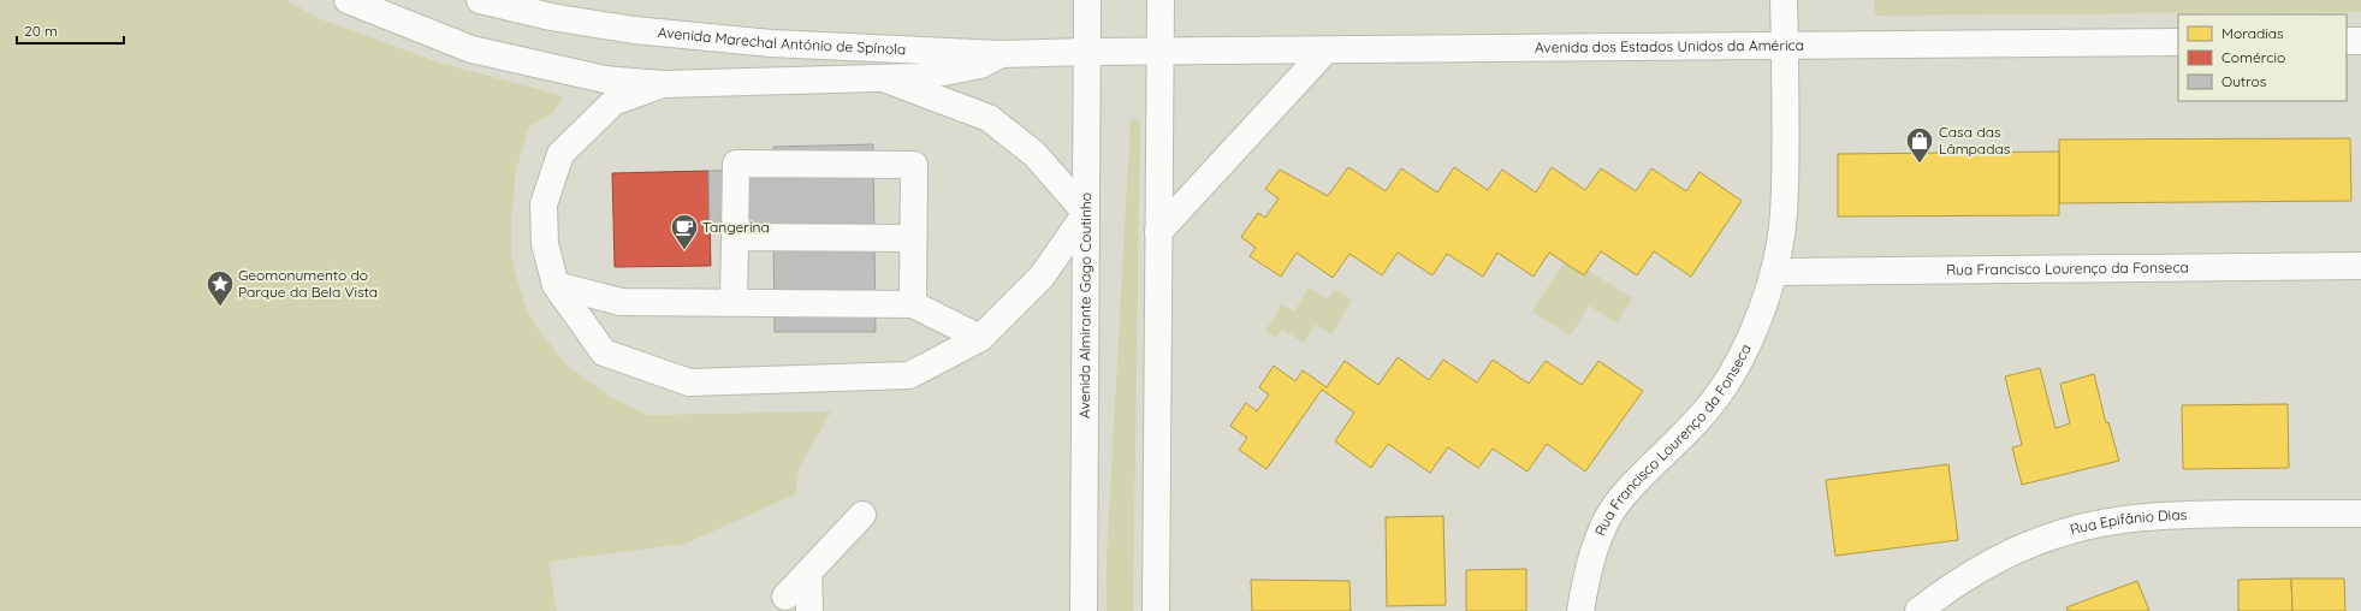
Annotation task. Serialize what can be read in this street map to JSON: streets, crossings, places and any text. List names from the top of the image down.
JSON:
{
  "streets": {
    "main road": [
      "Avenida Marechal António de Spínola",
      "Avenida dos Estados Unidos da América",
      "Rua Francisco Lourenço da Fonseca",
      "Avenida Almirante Gago Coutinho",
      "Rua Epifânio Dias"
    ]
  },
  "crossings": [
    ["Avenida Marechal António de Spínola", "Avenida dos Estados Unidos da América"],
    ["Avenida Marechal António de Spínola", "Avenida Almirante Gago Coutinho"],
    ["Avenida dos Estados Unidos da América", "Rua Francisco Lourenço da Fonseca"]
  ],
  "places": {
    "shop": ["Casa das Lâmpadas"],
    "cafe": ["Tangerina"],
    "place": ["Geomonumento do Parque da Bela Vista"]
  },
  "legend": ["Moradias", "Comércio", "Outros"],
  "scale_bar": "20 m"
}
